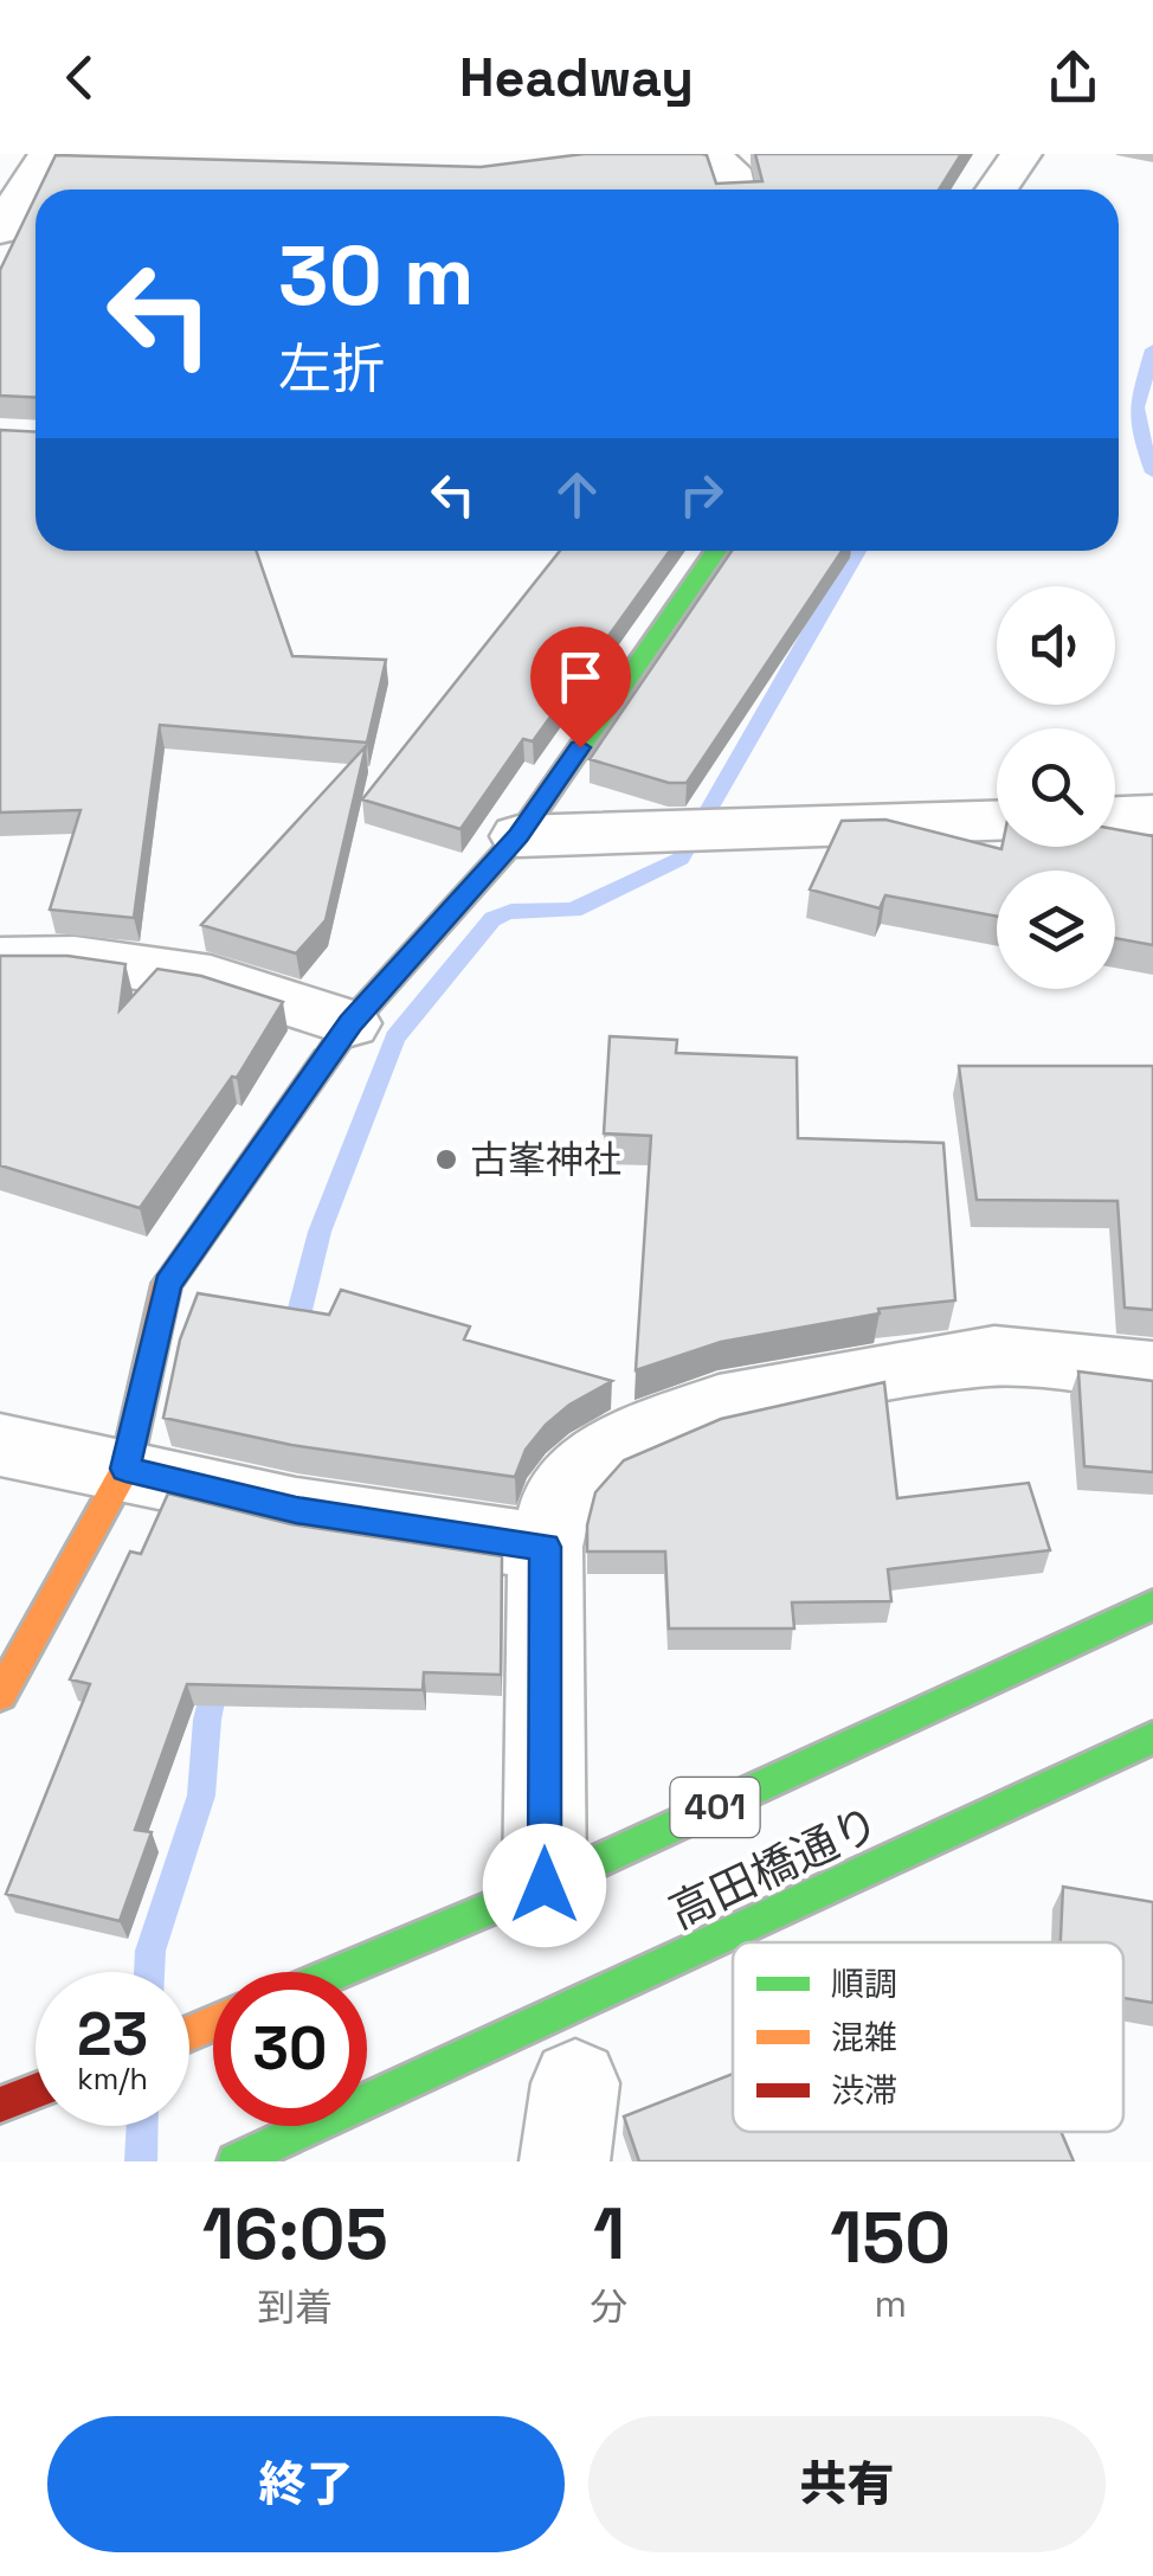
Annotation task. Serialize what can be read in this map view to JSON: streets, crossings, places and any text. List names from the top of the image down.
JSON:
{
  "streets": {
    "main road": ["401", "高田橋通り"]
  },
  "places": ["古峯神社"],
  "legend": ["順調", "混雑", "渋滞"],
  "page": {
    "header": "Headway",
    "turn": ["30 m", "左折"],
    "speed": "23 km/h",
    "limit": "30",
    "eta": [
      "16:05",
      "到着",
      "1",
      "分",
      "150",
      "m"
    ],
    "buttons": ["終了", "共有"]
  }
}
